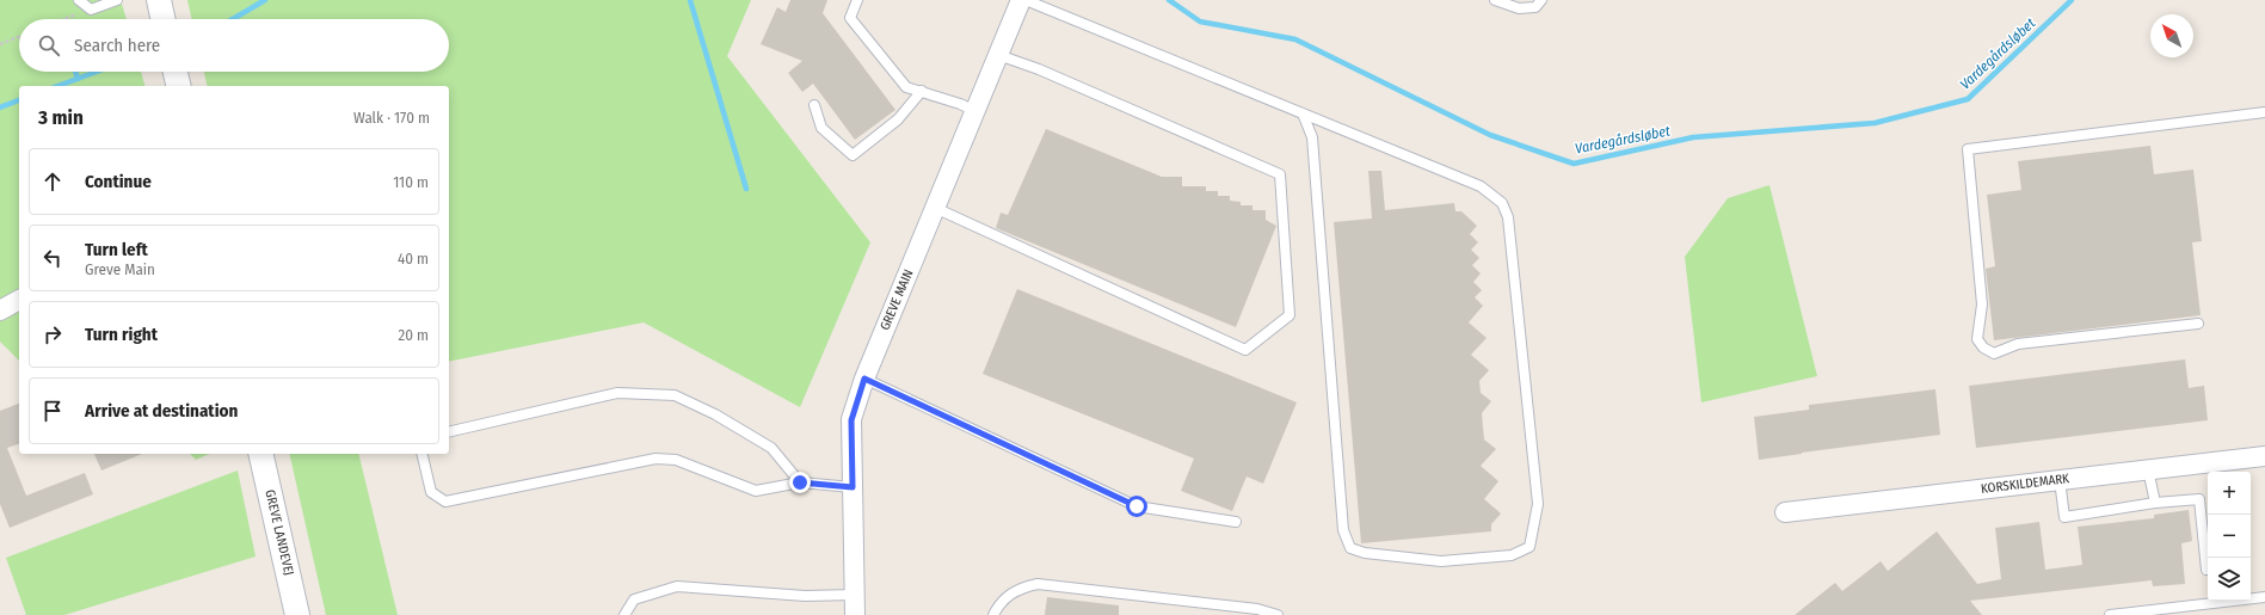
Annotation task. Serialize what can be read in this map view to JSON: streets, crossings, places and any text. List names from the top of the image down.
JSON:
{
  "streets": {
    "street": ["GREVE MAIN", "KORSKILDEMARK", "GREVE LANDEVEJ"]
  },
  "water": ["Vardegårdsløbet"],
  "north": "top left",
  "page": {
    "search": "Search here",
    "heading": ["3 min", "Walk · 170 m"],
    "list": [
      ["Continue", "110 m"],
      ["Turn left", "Greve Main", "40 m"],
      ["Turn right", "20 m"],
      "Arrive at destination"
    ],
    "map_buttons": ["+", "−"]
  }
}
